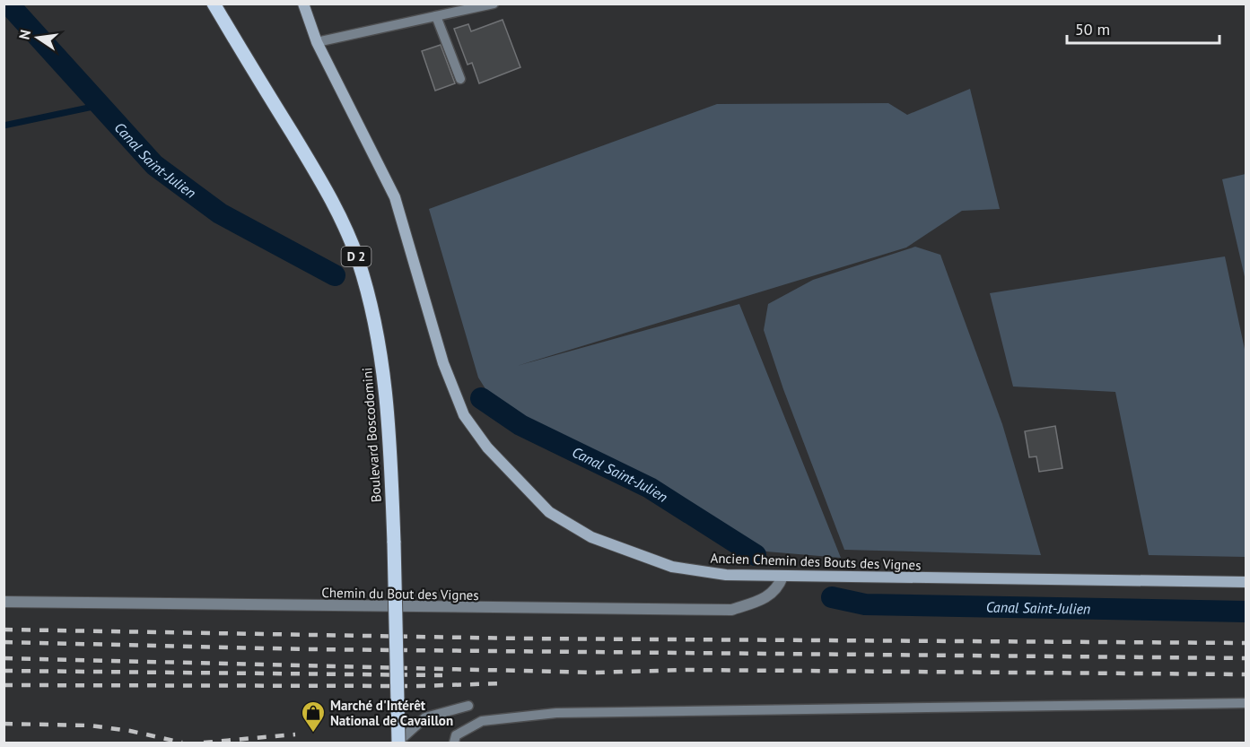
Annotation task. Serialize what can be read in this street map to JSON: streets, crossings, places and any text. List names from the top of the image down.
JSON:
{
  "streets": {
    "main road": ["D 2", "Boulevard Boscodomini"],
    "street": ["Ancien Chemin des Bouts des Vignes", "Chemin du Bout des Vignes"]
  },
  "crossings": [
    ["Ancien Chemin des Bouts des Vignes", "Chemin du Bout des Vignes"]
  ],
  "water": ["Canal Saint-Julien"],
  "places": {
    "shop": ["Marché d'Intérêt National de Cavaillon"]
  },
  "scale_bar": "50 m",
  "north": "left"
}
